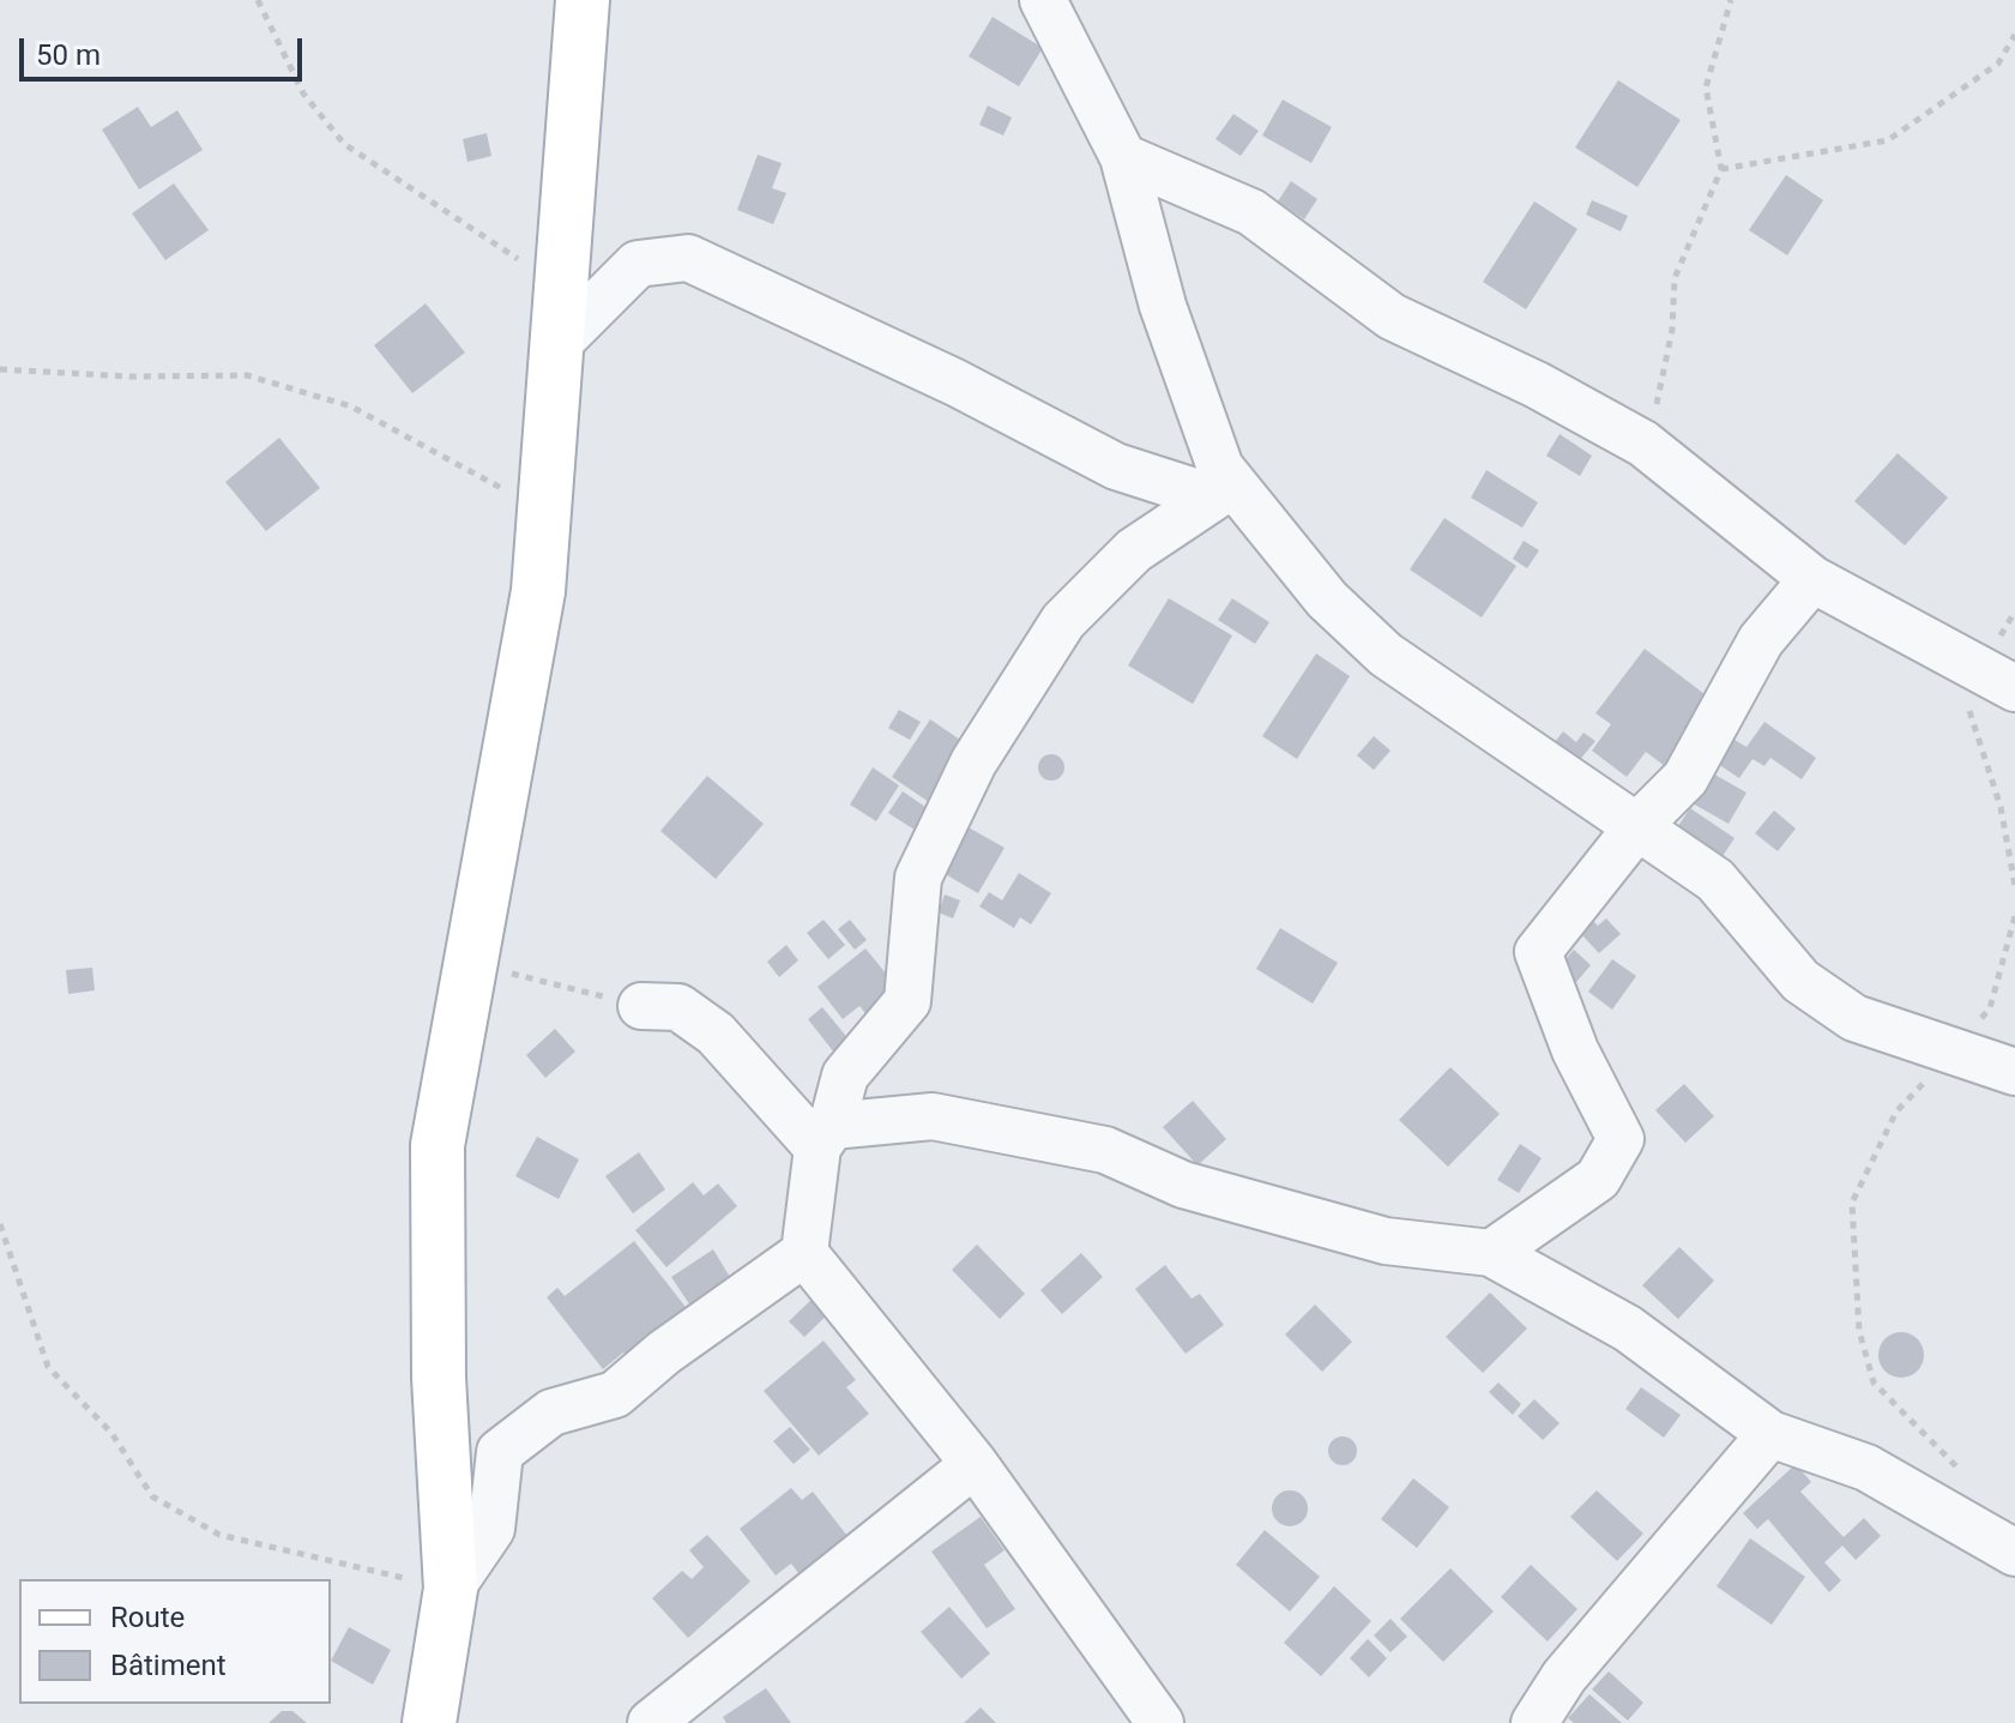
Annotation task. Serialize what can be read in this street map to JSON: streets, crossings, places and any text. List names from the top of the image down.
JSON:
{
  "legend": ["Route", "Bâtiment"],
  "scale_bar": "50 m"
}
